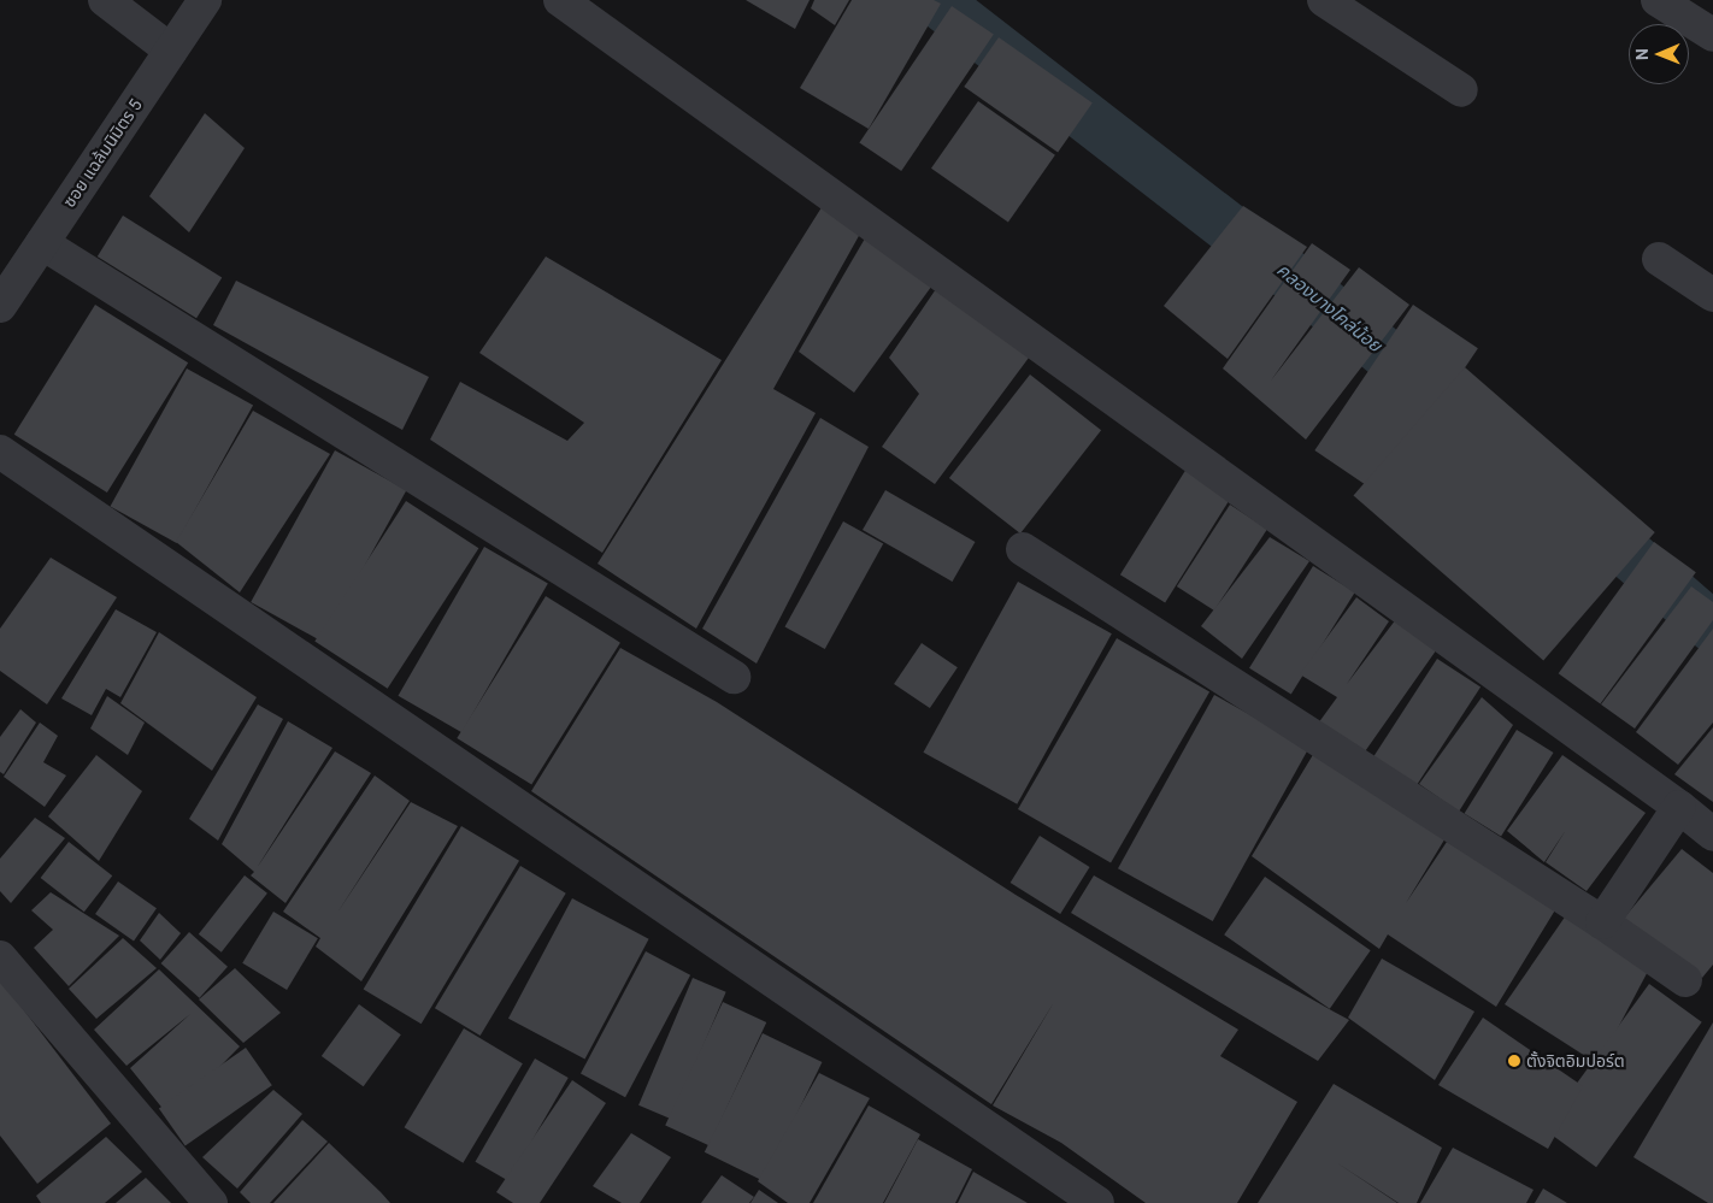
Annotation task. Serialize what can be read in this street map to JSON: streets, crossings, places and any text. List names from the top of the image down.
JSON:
{
  "streets": {
    "street": ["ซอย แฉล้มนิมิตร 5"]
  },
  "water": ["คลองบางโคล่น้อย"],
  "places": ["ตั้งจิตอิมปอร์ต"],
  "north": "left"
}
